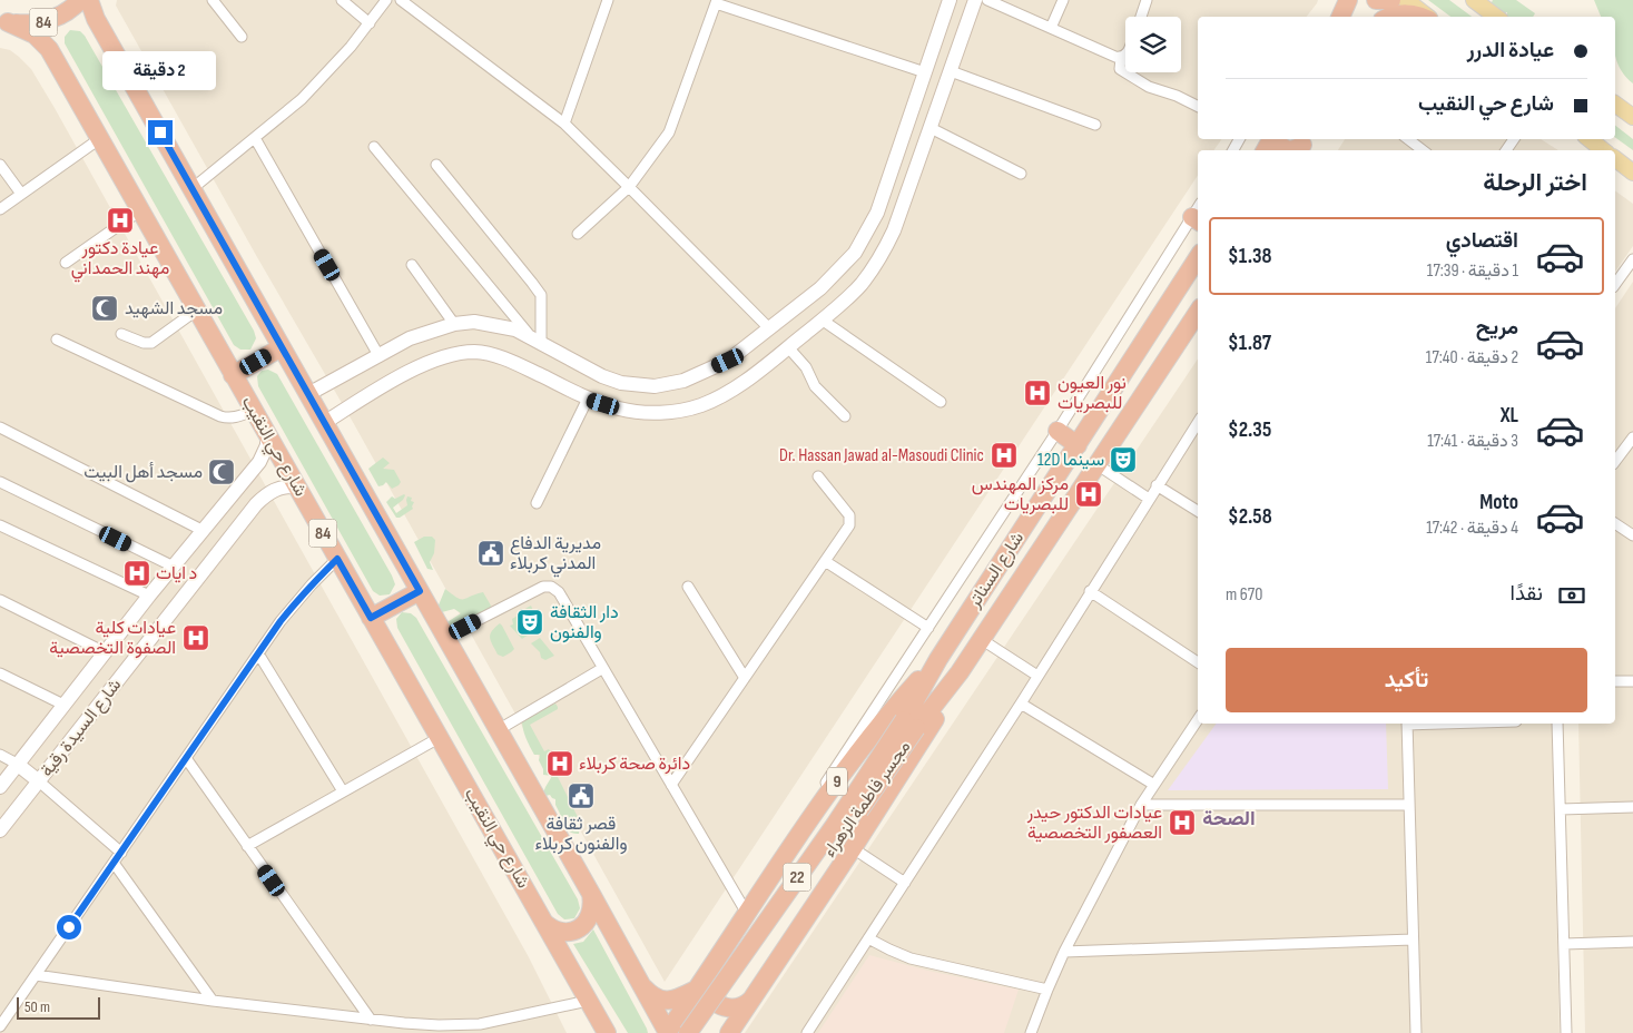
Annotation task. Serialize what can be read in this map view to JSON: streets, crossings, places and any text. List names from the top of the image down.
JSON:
{
  "streets": {
    "highway": [
      "84",
      "شارع حي النقيب",
      "شارع السناتر",
      "9",
      "مجسر فاطمة الزهراء",
      "22"
    ],
    "main road": ["شارع السيدة رقية"]
  },
  "crossings": [
    ["84", "شارع حي النقيب"],
    ["شارع حي النقيب", "شارع السيدة رقية"],
    ["شارع السناتر", "9"],
    ["شارع السناتر", "مجسر فاطمة الزهراء"]
  ],
  "districts": ["الصحة"],
  "places": {
    "hospital": [
      "عيادة دكتور مهند الحمداني",
      "نور العيون للبصريات",
      "Dr. Hassan Jawad al-Masoudi Clinic",
      "مركز المهندس للبصريات",
      "د ايات",
      "عيادات كلية الصفوة التخصصية",
      "دائرة صحة كربلاء",
      "عيادات الدكتور حيدر العصفور التخصصية"
    ],
    "mosque": ["مسجد الشهيد", "مسجد أهل البيت"],
    "theatre": ["12D سينما", "دار الثقافة والفنون"],
    "public building": ["مديرية الدفاع المدني كربلاء", "قصر ثقافة والفنون كربلاء"]
  },
  "scale_bar": "50 m",
  "page": {
    "banner": ["عيادة الدرر", "شارع حي النقيب"],
    "bubble": "2 دقيقة",
    "heading": "اختر الرحلة",
    "list": [
      {
        "name": "اقتصادي",
        "note": "1 دقيقة · 17:39",
        "value": "$1.38"
      },
      {
        "name": "مريح",
        "note": "2 دقيقة · 17:40",
        "value": "$1.87"
      },
      {
        "name": "XL",
        "note": "3 دقيقة · 17:41",
        "value": "$2.35"
      },
      {
        "name": "Moto",
        "note": "4 دقيقة · 17:42",
        "value": "$2.58"
      }
    ],
    "pay": ["نقدًا", "670 m"],
    "buttons": "تأكيد",
    "scale": "50 m"
  }
}
